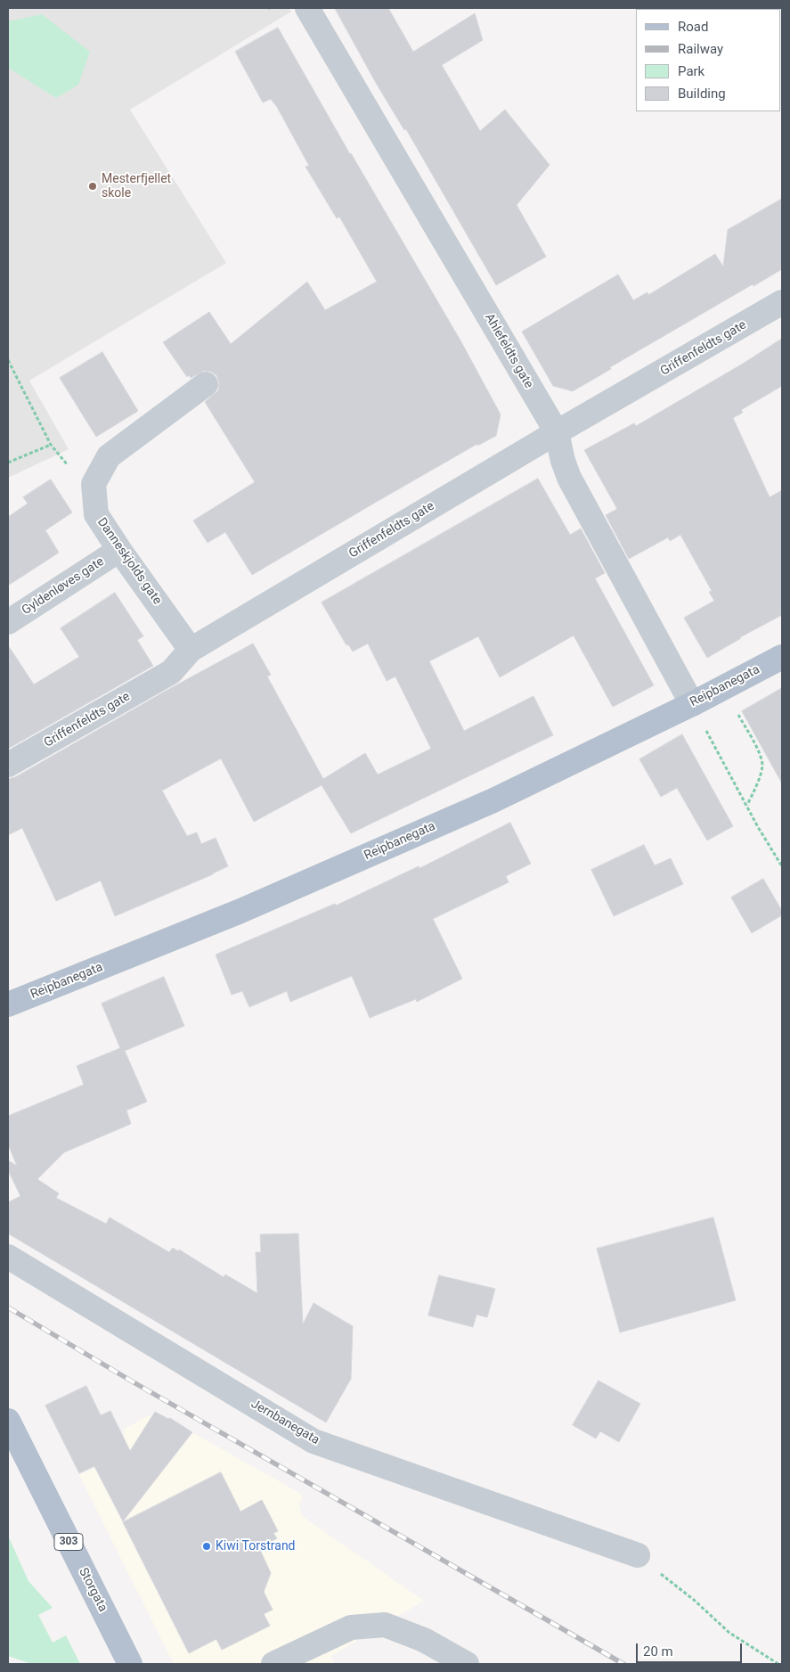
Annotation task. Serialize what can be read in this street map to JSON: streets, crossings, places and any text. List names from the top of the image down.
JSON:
{
  "streets": {
    "main road": ["Reipbanegata", "303", "Storgata"],
    "street": [
      "Griffenfeldts gate",
      "Ahlefeldts gate",
      "Danneskjolds gate",
      "Gyldenløves gate",
      "Jernbanegata"
    ]
  },
  "crossings": [
    ["Griffenfeldts gate", "Ahlefeldts gate"],
    ["Griffenfeldts gate", "Danneskjolds gate"],
    ["Ahlefeldts gate", "Reipbanegata"],
    ["Danneskjolds gate", "Gyldenløves gate"]
  ],
  "places": ["Mesterfjellet skole", "Kiwi Torstrand"],
  "legend": [
    "Road",
    "Railway",
    "Park",
    "Building"
  ],
  "scale_bar": "20 m"
}
